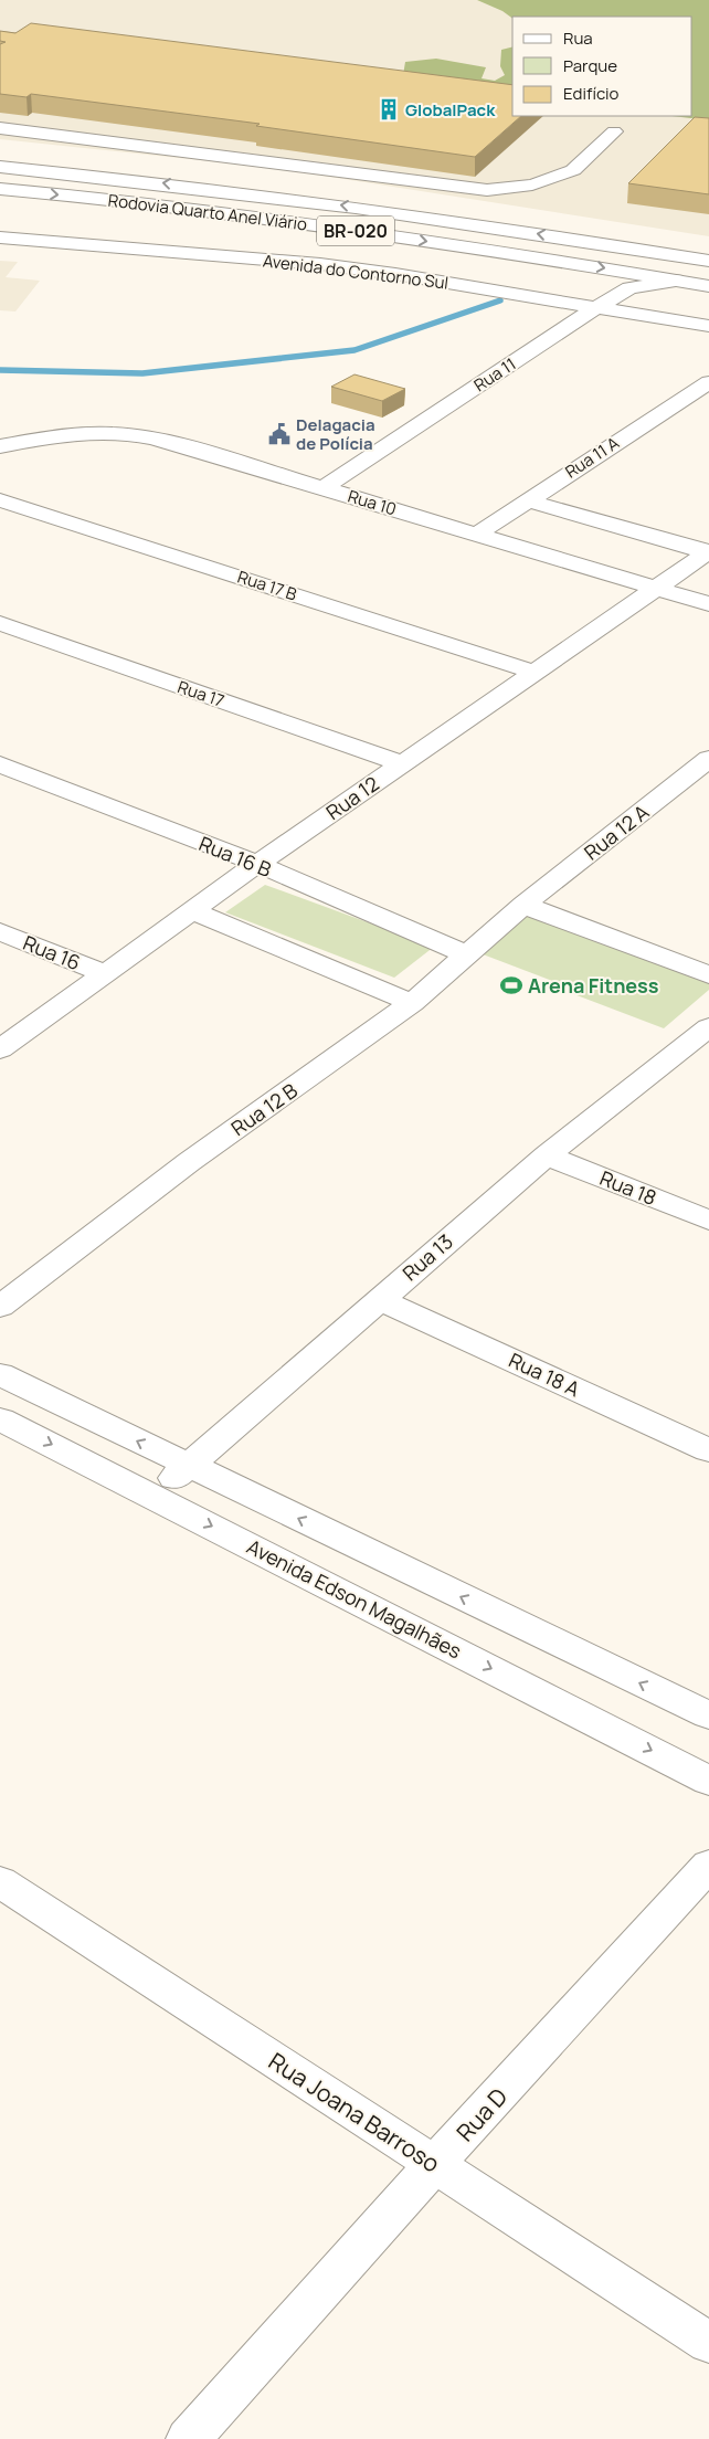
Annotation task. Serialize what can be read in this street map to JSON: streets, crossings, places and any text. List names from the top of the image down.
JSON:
{
  "streets": {
    "main road": [
      "Rodovia Quarto Anel Viário",
      "BR-020",
      "Avenida do Contorno Sul",
      "Rua 11",
      "Rua 11 A",
      "Rua 10",
      "Rua 17 B",
      "Rua 17",
      "Rua 12",
      "Rua 12 A",
      "Rua 16 B",
      "Rua 16",
      "Rua 12 B",
      "Rua 18",
      "Rua 13",
      "Rua 18 A",
      "Avenida Edson Magalhães",
      "Rua Joana Barroso",
      "Rua D"
    ]
  },
  "crossings": [
    ["Rodovia Quarto Anel Viário", "Rua 11"],
    ["Avenida do Contorno Sul", "Rua 11"],
    ["Rua 11", "Rua 10"],
    ["Rua 11 A", "Rua 10"],
    ["Rua 10", "Rua 12"],
    ["Rua 17 B", "Rua 12"],
    ["Rua 17", "Rua 12"],
    ["Rua 12", "Rua 16 B"],
    ["Rua 12", "Rua 16"],
    ["Rua 12 A", "Rua 12 B"],
    ["Rua 16 B", "Rua 12 B"],
    ["Rua 18", "Rua 13"],
    ["Rua 13", "Rua 18 A"],
    ["Rua 13", "Avenida Edson Magalhães"],
    ["Rua Joana Barroso", "Rua D"]
  ],
  "places": {
    "building": ["GlobalPack"],
    "public building": ["Delagacia de Polícia"],
    "sports": ["Arena Fitness"]
  },
  "legend": ["Rua", "Parque", "Edifício"]
}
